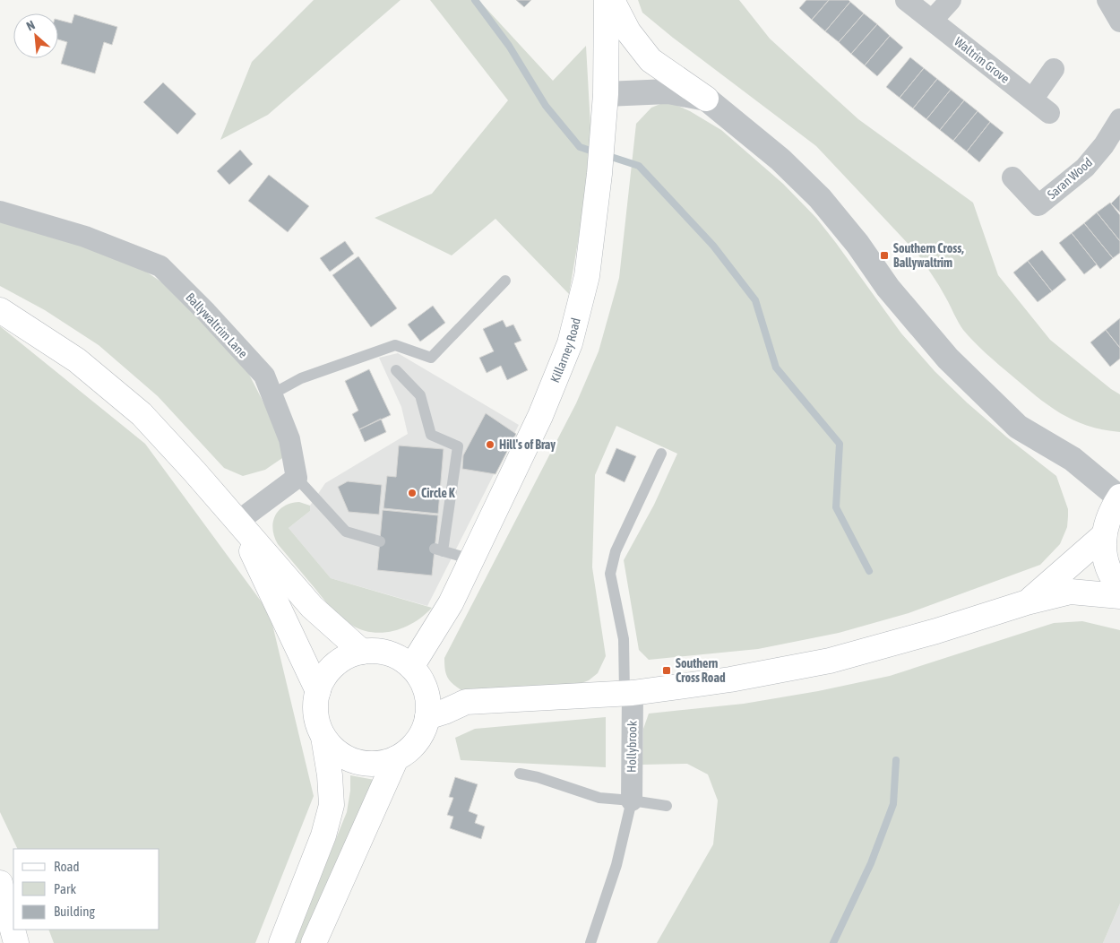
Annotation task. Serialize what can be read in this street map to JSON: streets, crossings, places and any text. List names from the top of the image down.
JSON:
{
  "streets": {
    "main road": ["Killarney Road"],
    "street": [
      "Waltrim Grove",
      "Saran Wood",
      "Ballywaltrim Lane",
      "Hollybrook"
    ]
  },
  "places": {
    "transit": ["Southern Cross, Ballywaltrim", "Southern Cross Road"],
    "other": ["Hill's of Bray", "Circle K"]
  },
  "legend": ["Road", "Park", "Building"],
  "north": "top left"
}
